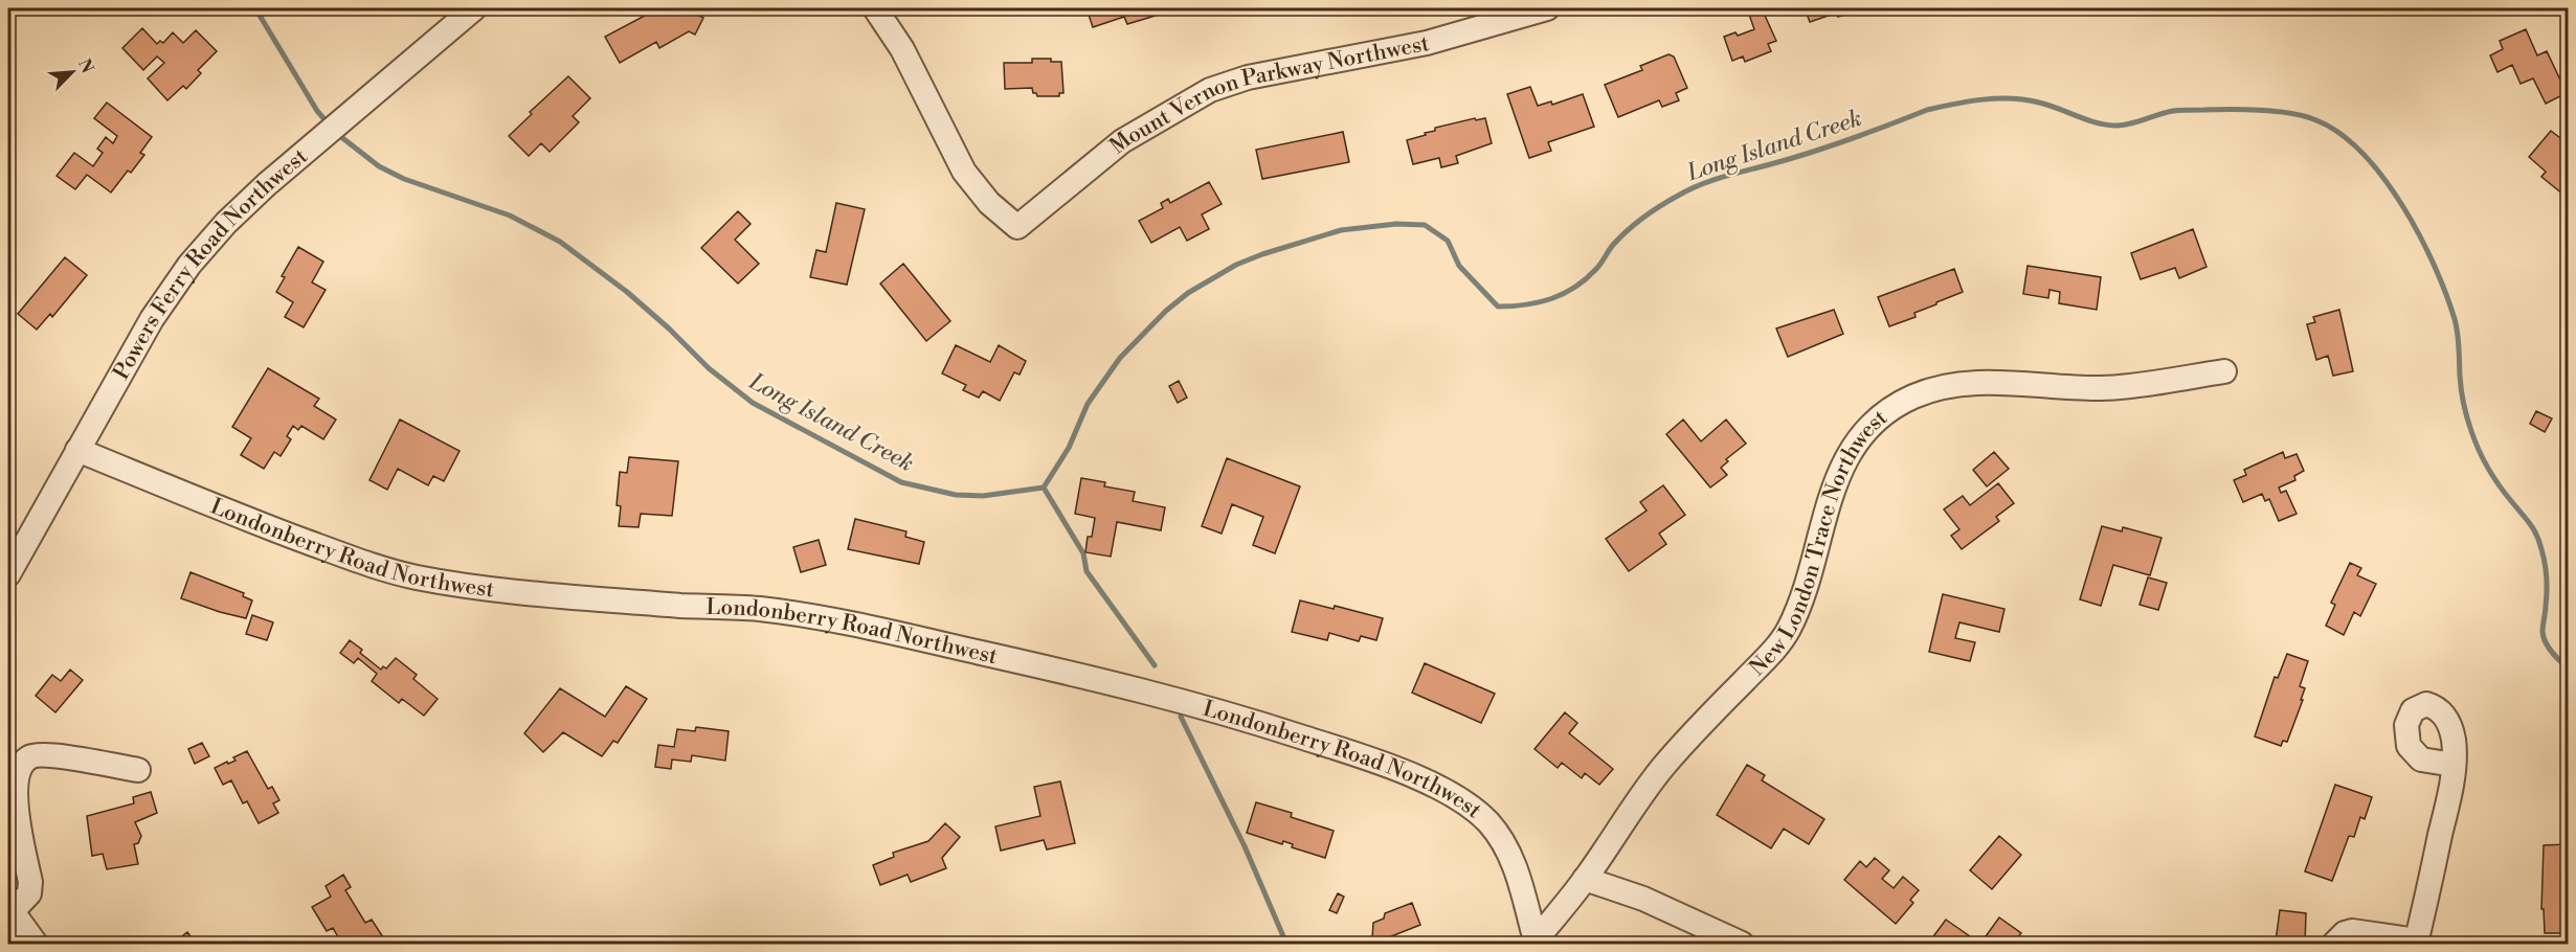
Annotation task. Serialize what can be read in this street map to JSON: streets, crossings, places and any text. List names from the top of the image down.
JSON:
{
  "streets": {
    "street": [
      "Mount Vernon Parkway Northwest",
      "Powers Ferry Road Northwest",
      "New London Trace Northwest",
      "Londonberry Road Northwest"
    ]
  },
  "crossings": [
    ["Powers Ferry Road Northwest", "Londonberry Road Northwest"],
    ["New London Trace Northwest", "Londonberry Road Northwest"]
  ],
  "water": ["Long Island Creek"],
  "north": "top right"
}
